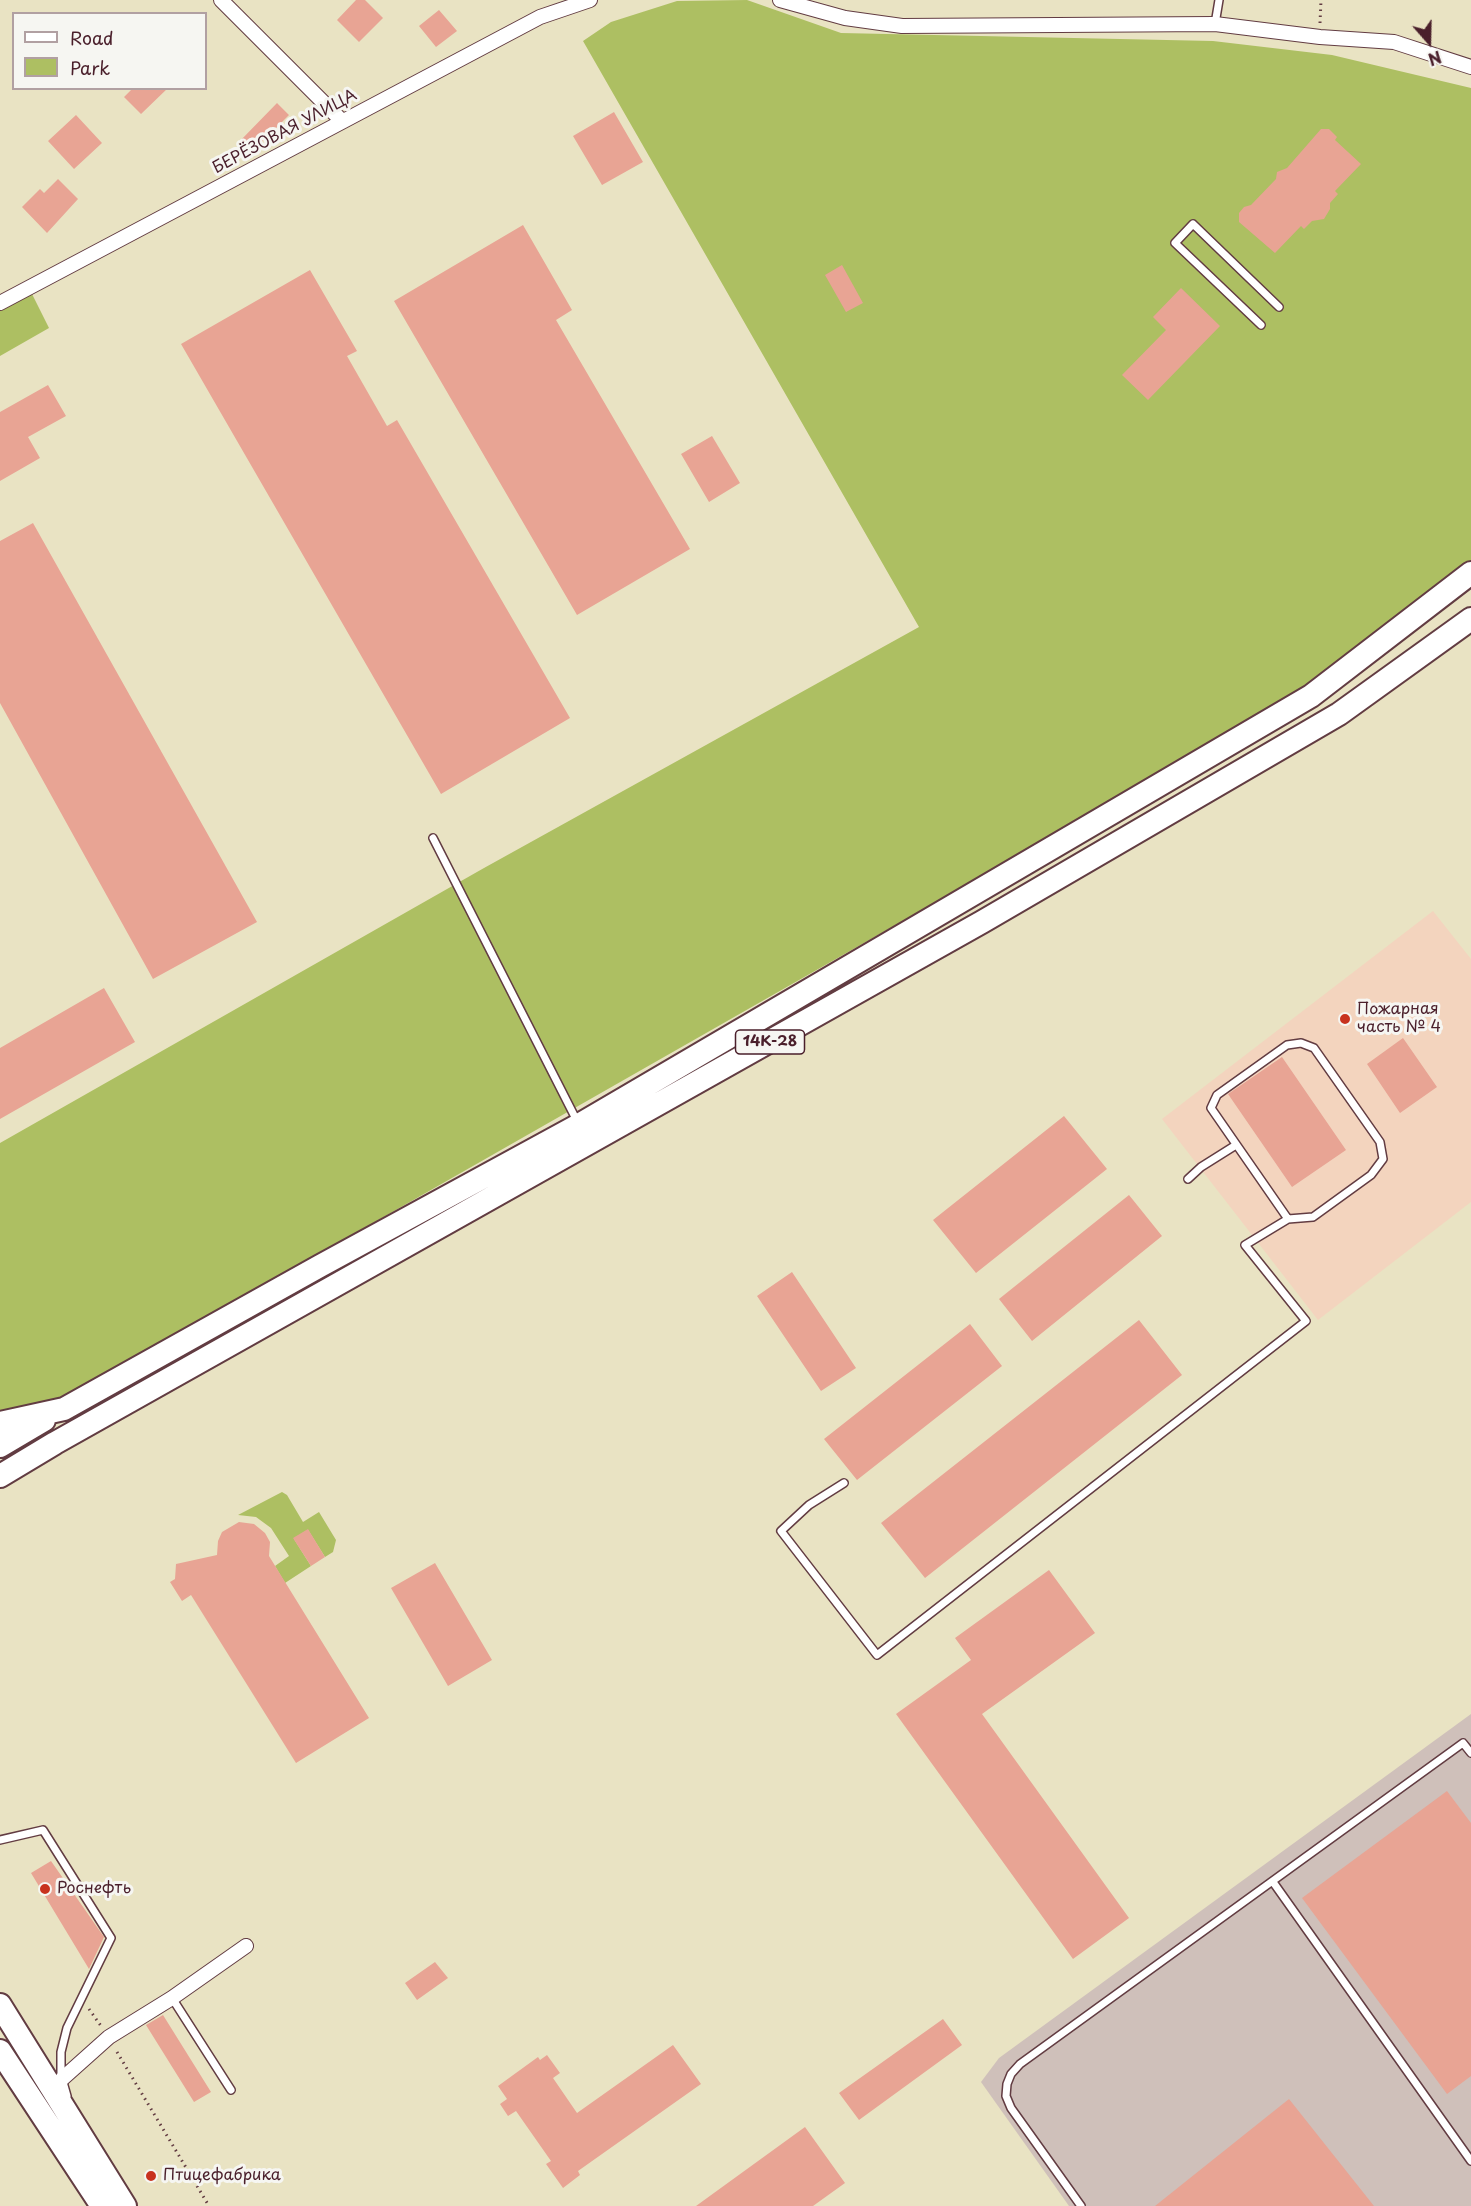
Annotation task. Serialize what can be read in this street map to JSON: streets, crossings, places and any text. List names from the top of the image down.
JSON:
{
  "streets": {
    "main road": ["14К-28"],
    "street": ["БЕРЁЗОВАЯ УЛИЦА"]
  },
  "places": ["Пожарная часть № 4", "Роснефть", "Птицефабрика"],
  "legend": ["Road", "Park"],
  "north": "bottom"
}
